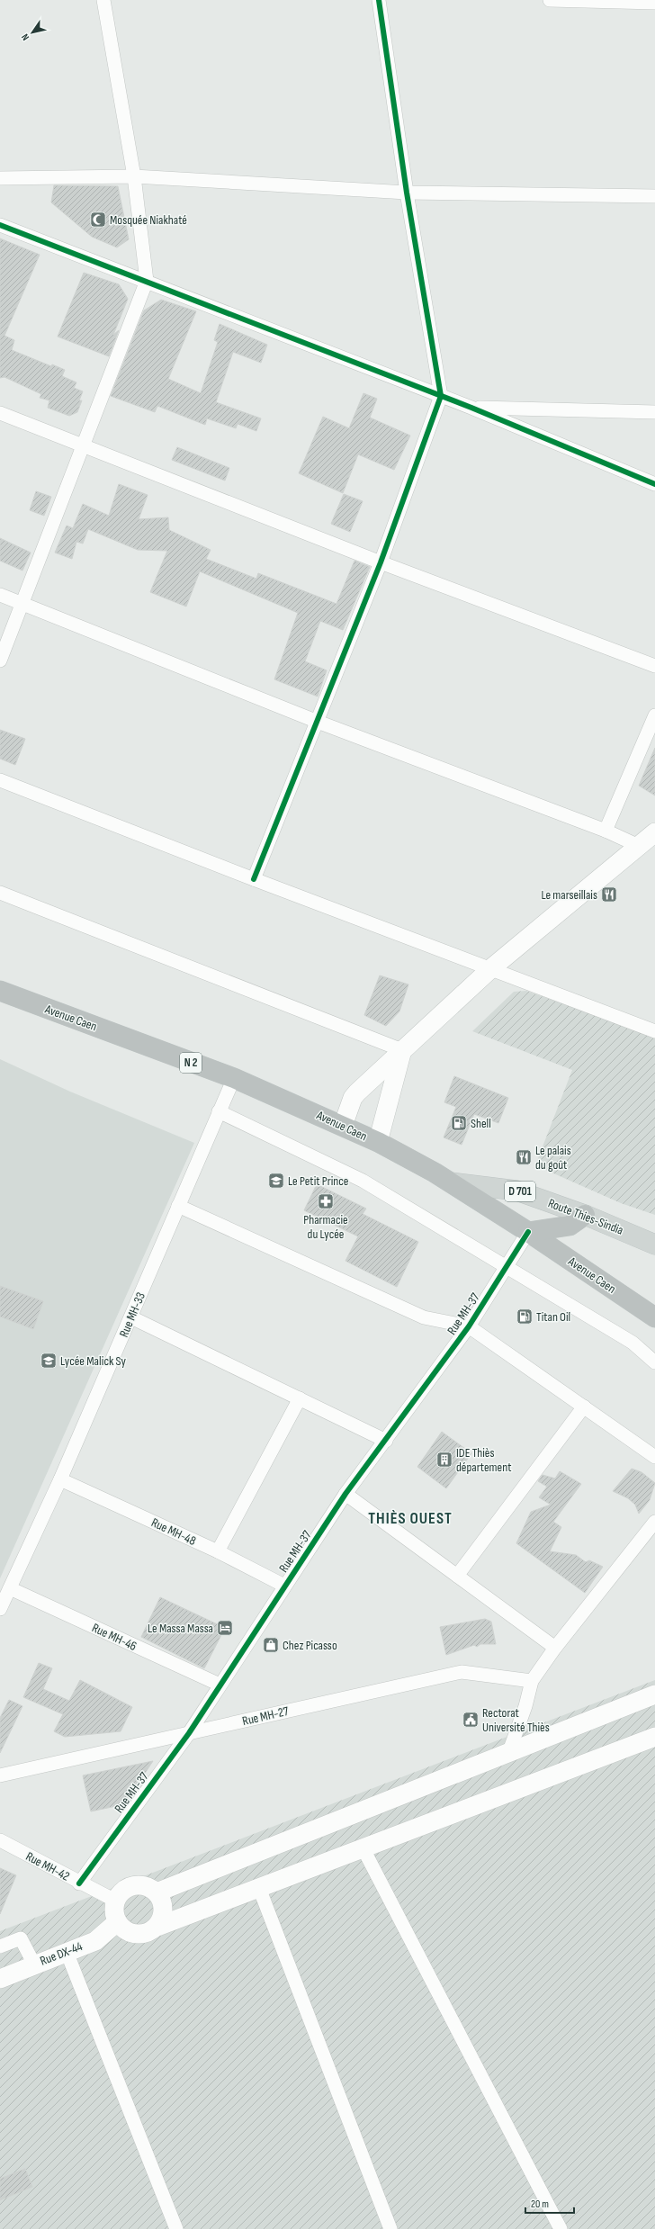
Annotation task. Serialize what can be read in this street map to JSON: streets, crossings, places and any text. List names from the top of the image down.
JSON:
{
  "streets": {
    "highway": ["Avenue Caen", "N 2"],
    "main road": ["D 701", "Route Thies-Sindia"],
    "street": [
      "Rue MH-37",
      "Rue MH-33",
      "Rue MH-48",
      "Rue MH-46",
      "Rue MH-27",
      "Rue MH-42",
      "Rue DX-44"
    ]
  },
  "crossings": [
    ["Avenue Caen", "Route Thies-Sindia"],
    ["Avenue Caen", "Rue MH-37"],
    ["Avenue Caen", "Rue MH-33"],
    ["Rue MH-37", "Rue MH-48"],
    ["Rue MH-37", "Rue MH-46"],
    ["Rue MH-37", "Rue MH-27"],
    ["Rue MH-37", "Rue MH-42"],
    ["Rue MH-33", "Rue MH-48"],
    ["Rue MH-33", "Rue MH-46"],
    ["Rue MH-42", "Rue DX-44"]
  ],
  "districts": ["THIÈS OUEST"],
  "places": {
    "mosque": ["Mosquée Niakhaté"],
    "restaurant": ["Le marseillais", "Le palais du goût"],
    "fuel station": ["Shell", "Titan Oil"],
    "school or university": ["Le Petit Prince", "Lycée Malick Sy"],
    "pharmacy": ["Pharmacie du Lycée"],
    "building": ["IDE Thiès département"],
    "hotel": ["Le Massa Massa"],
    "shop": ["Chez Picasso"],
    "public building": ["Rectorat Université Thiès"]
  },
  "scale_bar": "20 m",
  "north": "bottom left"
}
